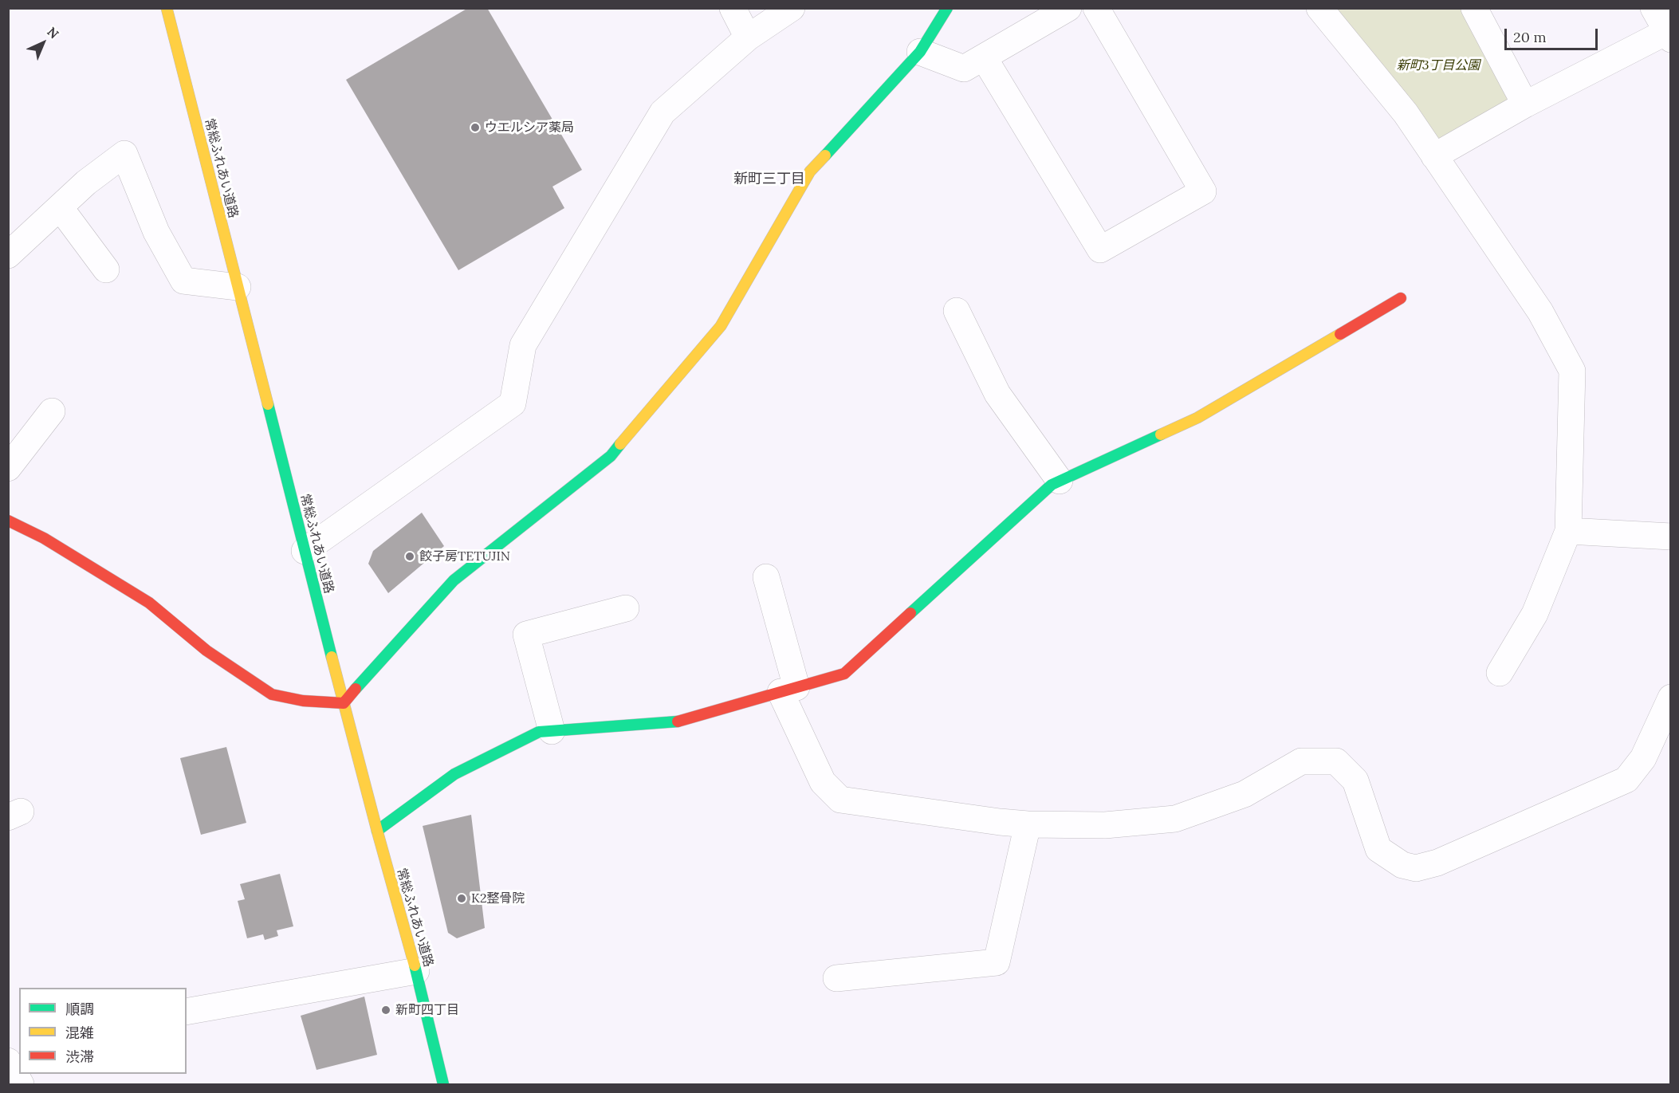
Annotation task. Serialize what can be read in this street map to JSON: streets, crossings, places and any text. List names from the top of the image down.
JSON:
{
  "streets": {
    "street": ["常総ふれあい道路"]
  },
  "districts": ["新町三丁目"],
  "parks": ["新町3丁目公園"],
  "places": [
    "ウエルシア薬局",
    "餃子房TETUJIN",
    "K2整骨院",
    "新町四丁目"
  ],
  "legend": ["順調", "混雑", "渋滞"],
  "scale_bar": "20 m",
  "north": "top right"
}
